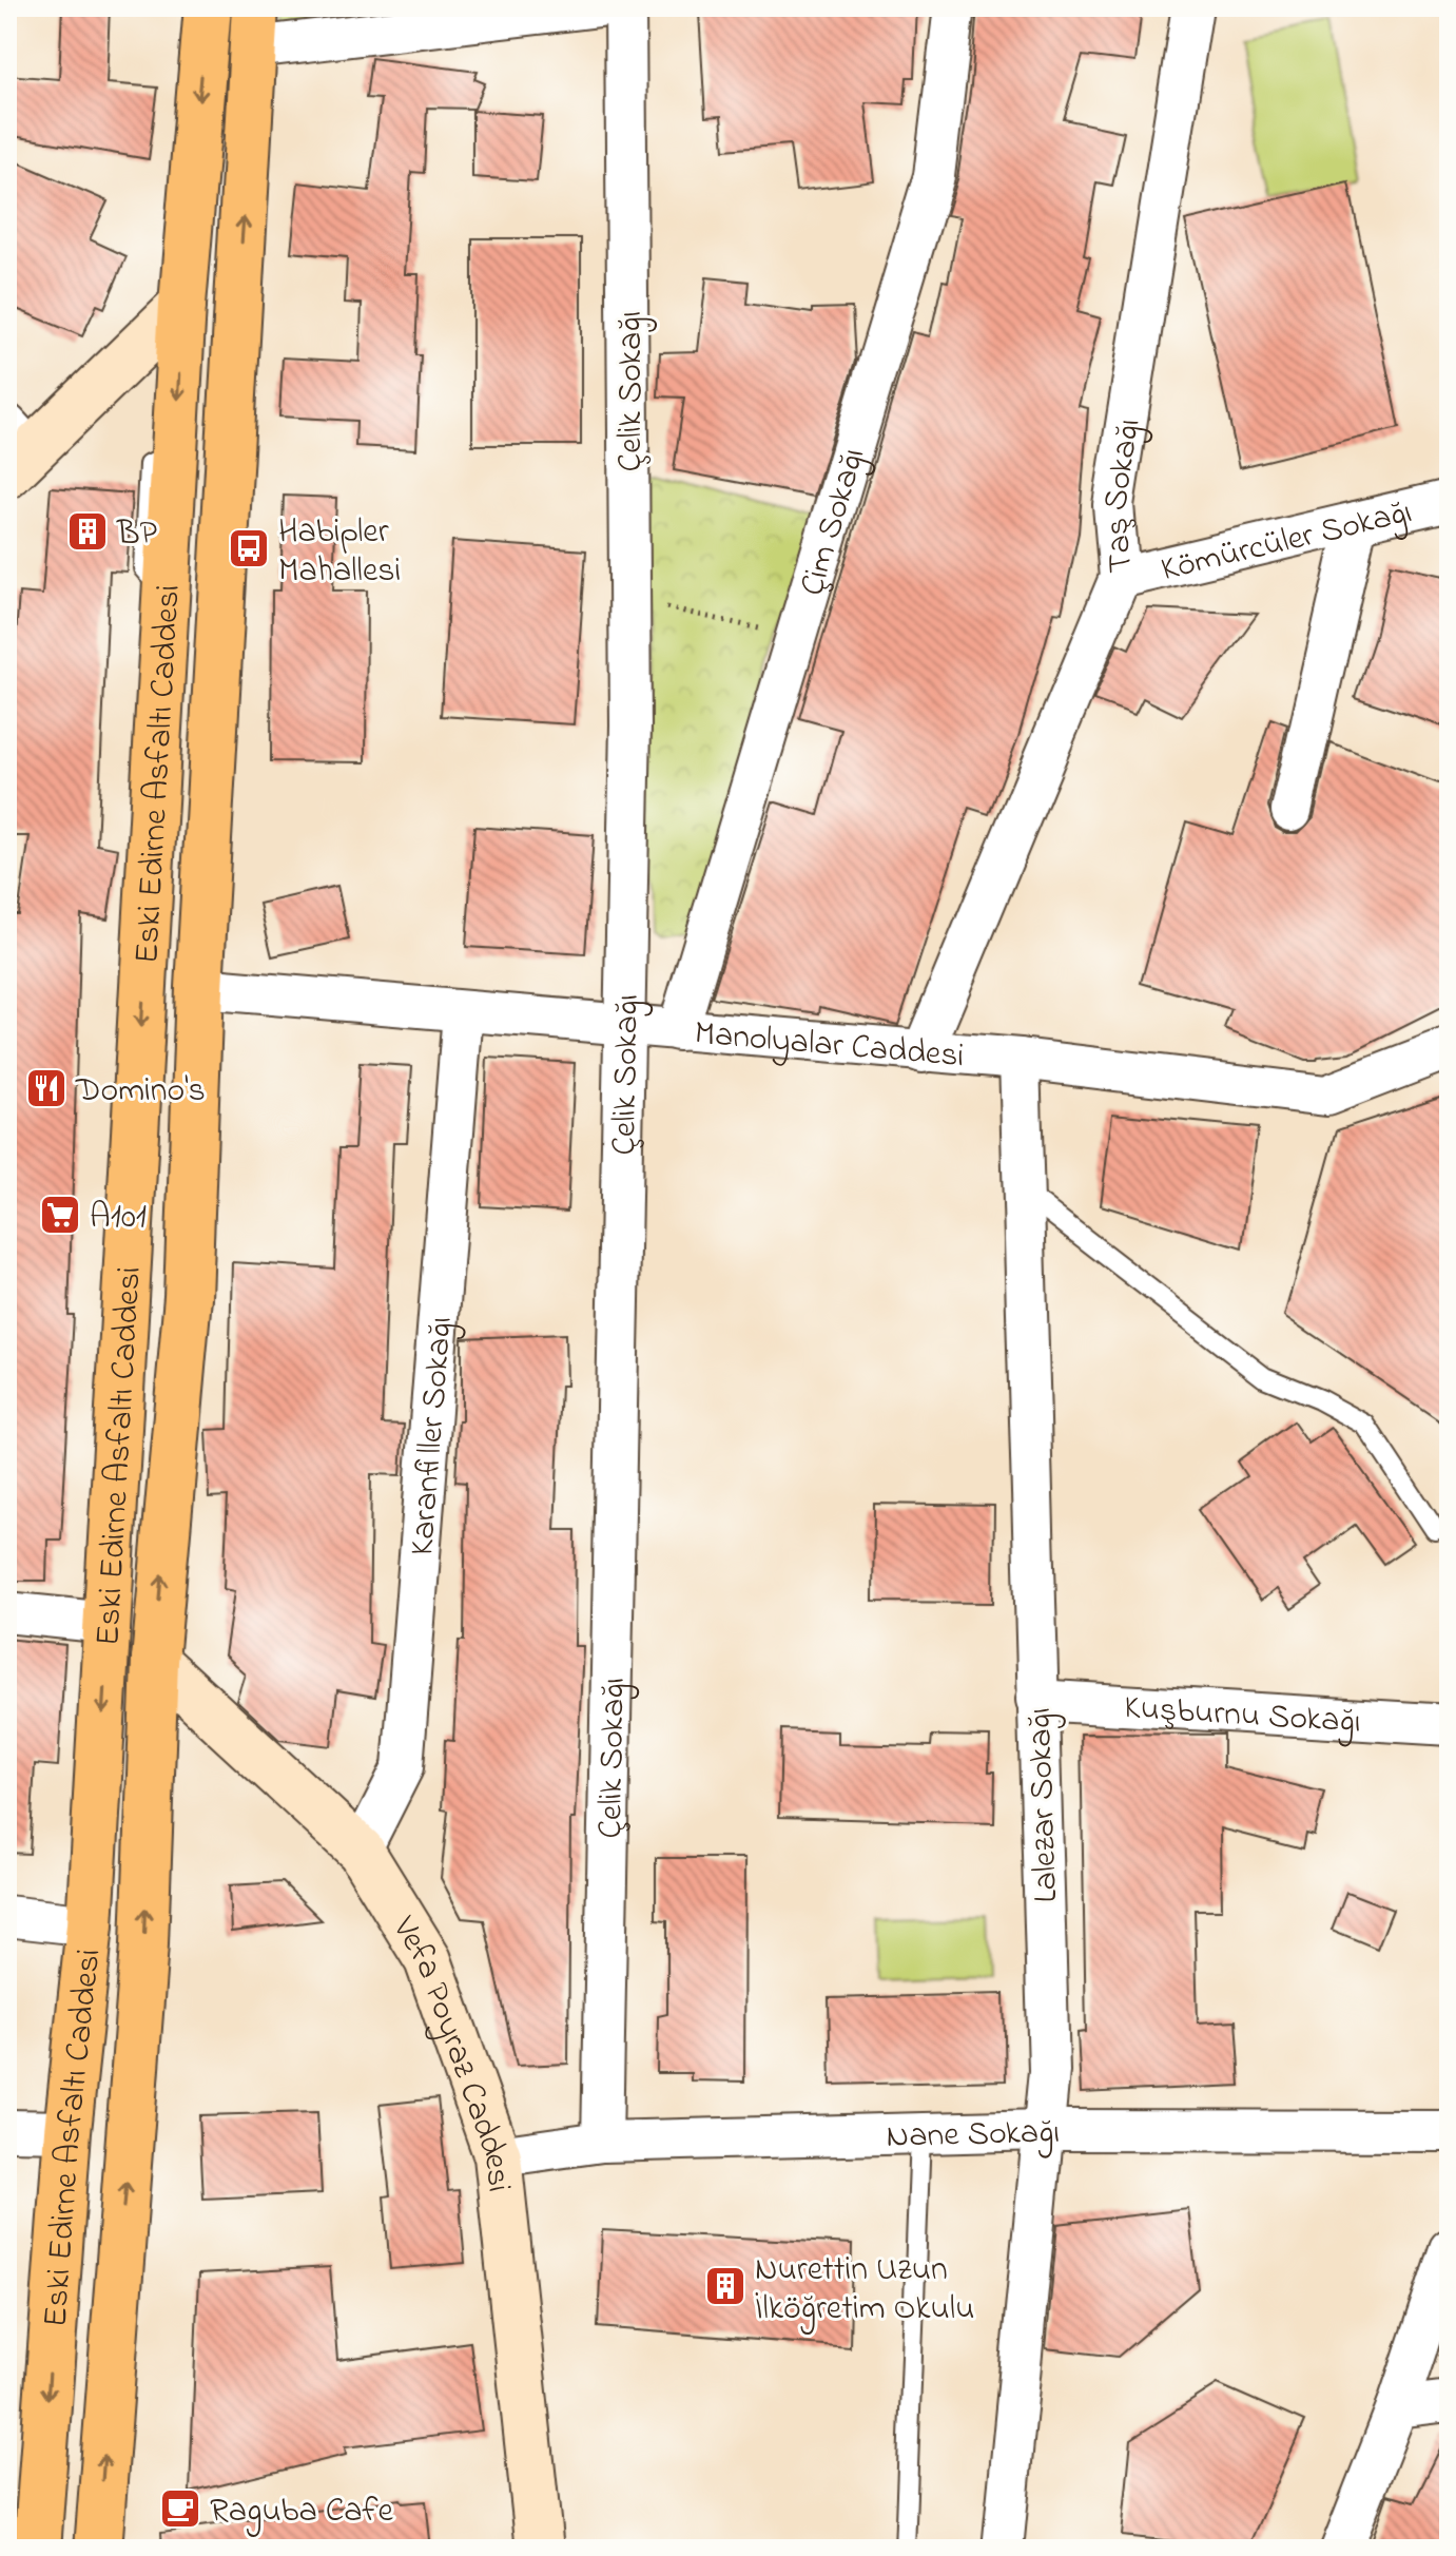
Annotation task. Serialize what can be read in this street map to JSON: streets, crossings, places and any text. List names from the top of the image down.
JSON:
{
  "streets": {
    "main road": ["Eski Edirne Asfaltı Caddesi", "Vefa Poyraz Caddesi"],
    "street": [
      "Çelik Sokağı",
      "Taş Sokağı",
      "Çim Sokağı",
      "Kömürcüler Sokağı",
      "Manolyalar Caddesi",
      "Karanfiller Sokağı",
      "Kuşburnu Sokağı",
      "Lalezar Sokağı",
      "Nane Sokağı"
    ]
  },
  "crossings": [
    ["Çelik Sokağı", "Manolyalar Caddesi"],
    ["Çelik Sokağı", "Nane Sokağı"],
    ["Taş Sokağı", "Kömürcüler Sokağı"],
    ["Taş Sokağı", "Manolyalar Caddesi"],
    ["Çim Sokağı", "Manolyalar Caddesi"],
    ["Eski Edirne Asfaltı Caddesi", "Manolyalar Caddesi"],
    ["Eski Edirne Asfaltı Caddesi", "Vefa Poyraz Caddesi"],
    ["Manolyalar Caddesi", "Karanfiller Sokağı"],
    ["Manolyalar Caddesi", "Lalezar Sokağı"],
    ["Karanfiller Sokağı", "Vefa Poyraz Caddesi"],
    ["Kuşburnu Sokağı", "Lalezar Sokağı"],
    ["Lalezar Sokağı", "Nane Sokağı"],
    ["Vefa Poyraz Caddesi", "Nane Sokağı"]
  ],
  "places": {
    "building": ["BP", "Nurettin Uzun İlköğretim Okulu"],
    "bus stop": ["Habipler Mahallesi"],
    "restaurant": ["Domino's"],
    "supermarket": ["A101"],
    "cafe": ["Raguba Cafe"]
  }
}
